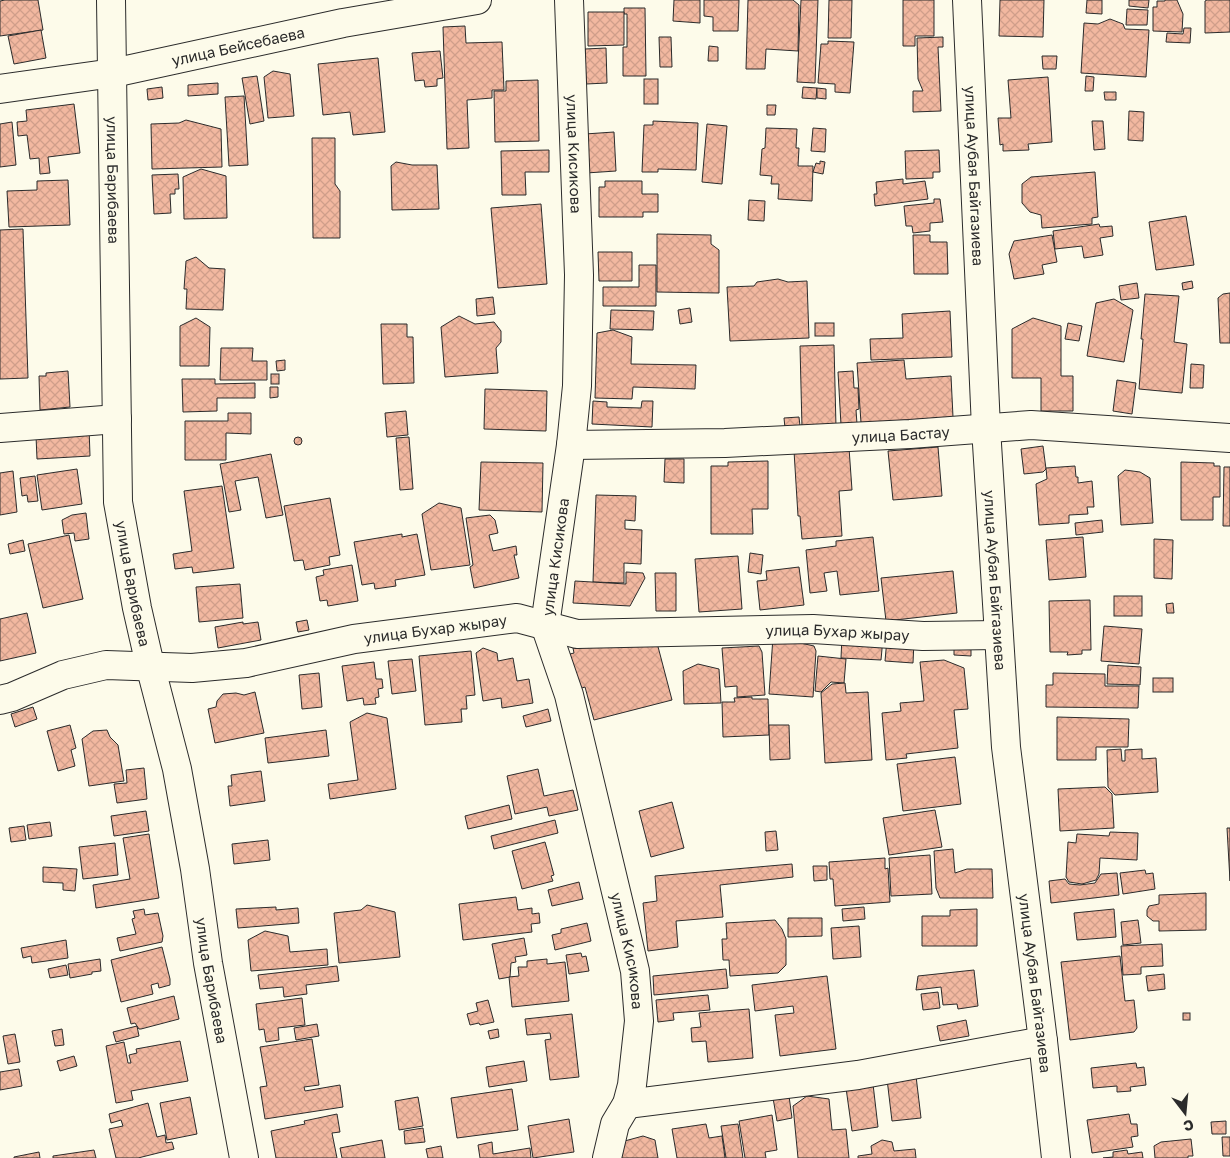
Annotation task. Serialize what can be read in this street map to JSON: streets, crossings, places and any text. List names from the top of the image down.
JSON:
{
  "streets": {
    "street": [
      "улица Бейсебаева",
      "улица Кисикова",
      "улица Аубая Байгазиева",
      "улица Барибаева",
      "улица Бастау",
      "улица Бухар жырау"
    ]
  },
  "crossings": [
    ["улица Бейсебаева", "улица Барибаева"],
    ["улица Кисикова", "улица Бастау"],
    ["улица Кисикова", "улица Бухар жырау"],
    ["улица Аубая Байгазиева", "улица Бастау"],
    ["улица Аубая Байгазиева", "улица Бухар жырау"],
    ["улица Барибаева", "улица Бухар жырау"]
  ],
  "north": "bottom"
}
